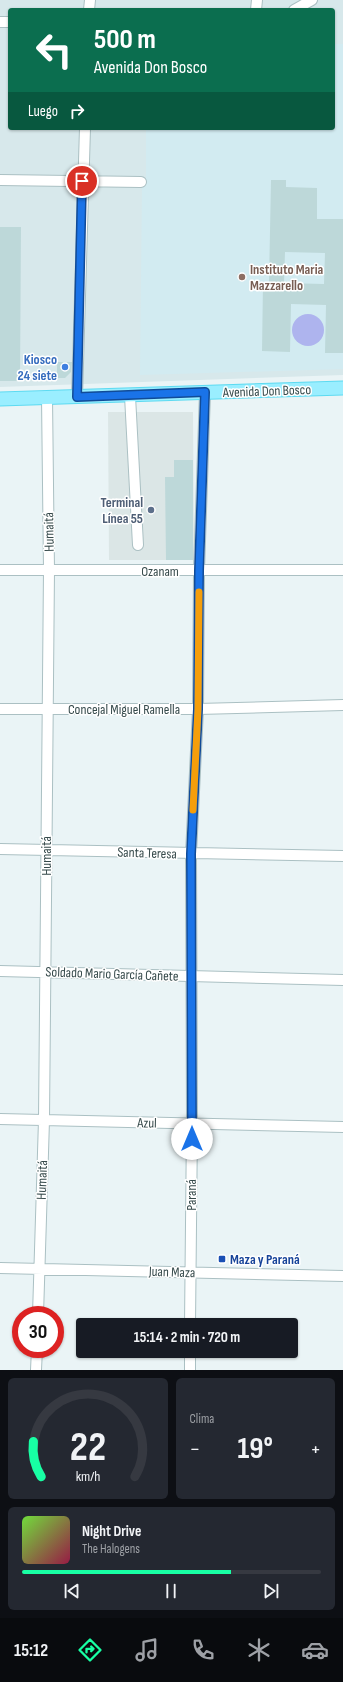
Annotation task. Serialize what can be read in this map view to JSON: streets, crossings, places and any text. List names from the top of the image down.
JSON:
{
  "streets": {
    "main road": ["Avenida Don Bosco"],
    "street": [
      "Humaitá",
      "Ozanam",
      "Concejal Miguel Ramella",
      "Santa Teresa",
      "Soldado Mario García Cañete",
      "Azul",
      "Paraná",
      "Juan Maza"
    ]
  },
  "crossings": [
    ["Avenida Don Bosco", "Humaitá"],
    ["Avenida Don Bosco", "Paraná"],
    ["Humaitá", "Ozanam"],
    ["Humaitá", "Concejal Miguel Ramella"],
    ["Humaitá", "Santa Teresa"],
    ["Humaitá", "Soldado Mario García Cañete"],
    ["Humaitá", "Azul"],
    ["Humaitá", "Juan Maza"],
    ["Ozanam", "Paraná"],
    ["Concejal Miguel Ramella", "Paraná"],
    ["Santa Teresa", "Paraná"],
    ["Soldado Mario García Cañete", "Paraná"],
    ["Azul", "Paraná"],
    ["Paraná", "Juan Maza"]
  ],
  "places": {
    "other": ["Instituto Maria Mazzarello", "Kiosco 24 siete", "Terminal Línea 55"],
    "transit": ["Maza y Paraná"]
  },
  "page": {
    "turn": ["500 m", "Avenida Don Bosco"],
    "then": "Luego",
    "limit": "30",
    "trip": "15:14 · 2 min · 720 m",
    "tile": "Clima",
    "heat": ["−", "19°", "+"],
    "song": ["Night Drive", "The Halogens"],
    "tabs": "15:12",
    "gauge": ["22", "km/h"]
  }
}
